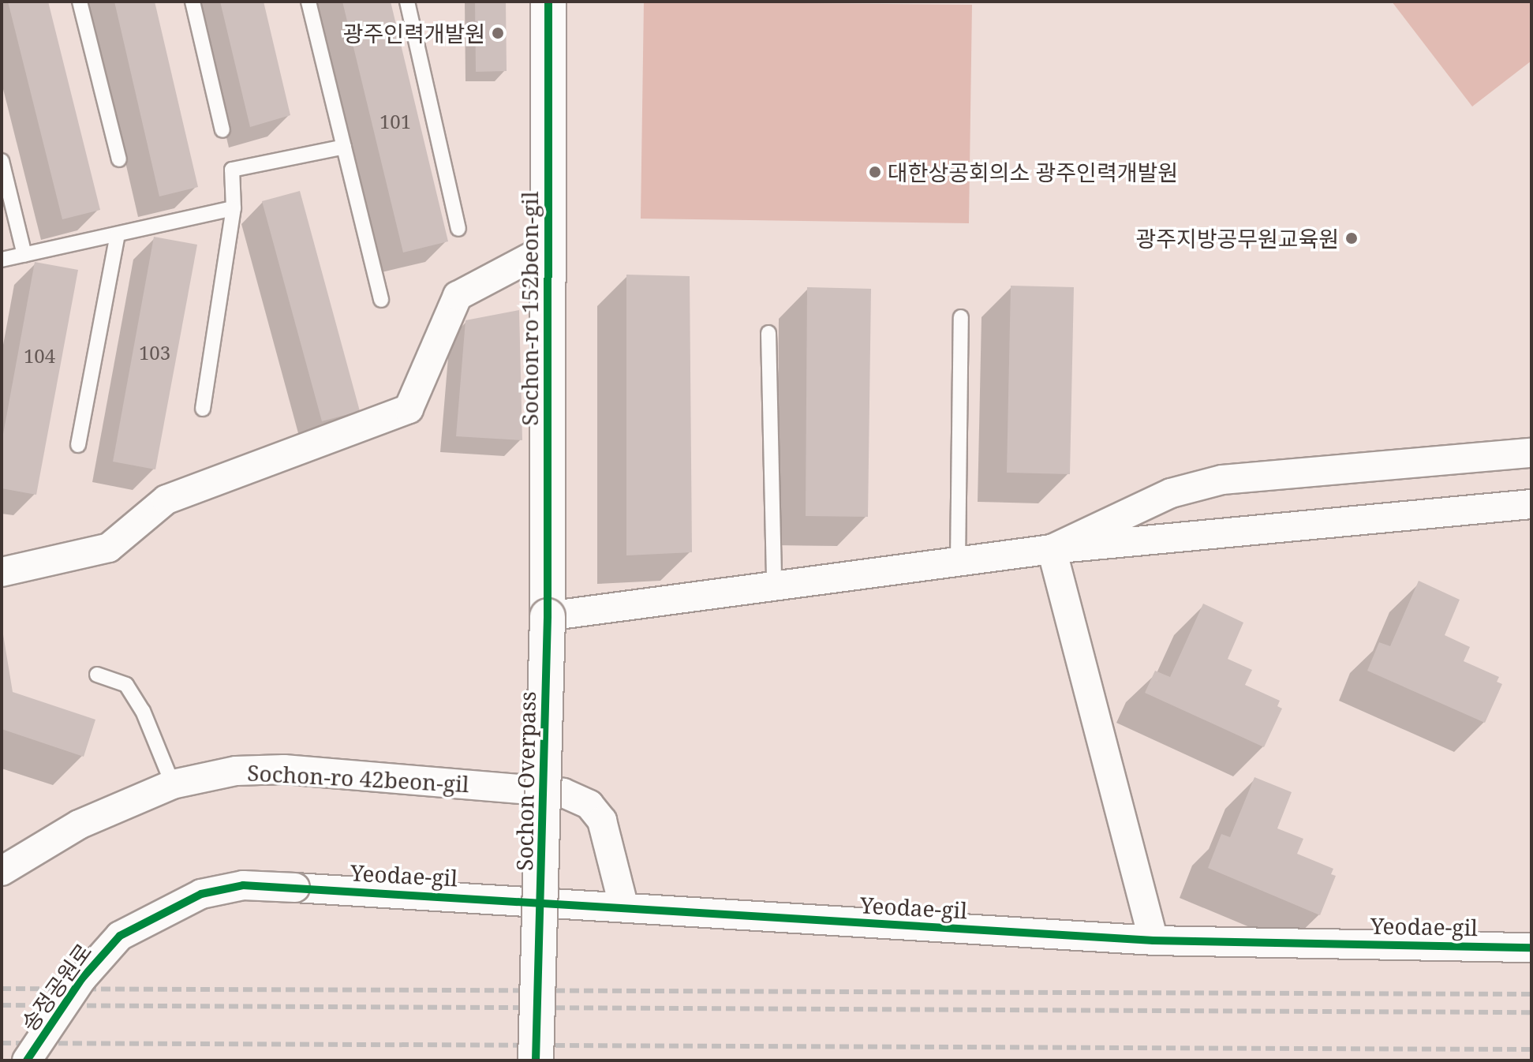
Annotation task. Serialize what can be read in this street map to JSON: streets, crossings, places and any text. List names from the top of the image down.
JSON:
{
  "streets": {
    "street": [
      "Sochon-ro 152beon-gil",
      "Sochon-ro 42beon-gil",
      "Sochon Overpass",
      "Yeodae-gil",
      "송정공원로"
    ]
  },
  "crossings": [
    ["Sochon-ro 152beon-gil", "Sochon Overpass"],
    ["Sochon-ro 42beon-gil", "Yeodae-gil"],
    ["Yeodae-gil", "송정공원로"]
  ],
  "places": ["광주인력개발원", "대한상공회의소 광주인력개발원", "광주지방공무원교육원"],
  "house_numbers": ["101", "103", "104"]
}
